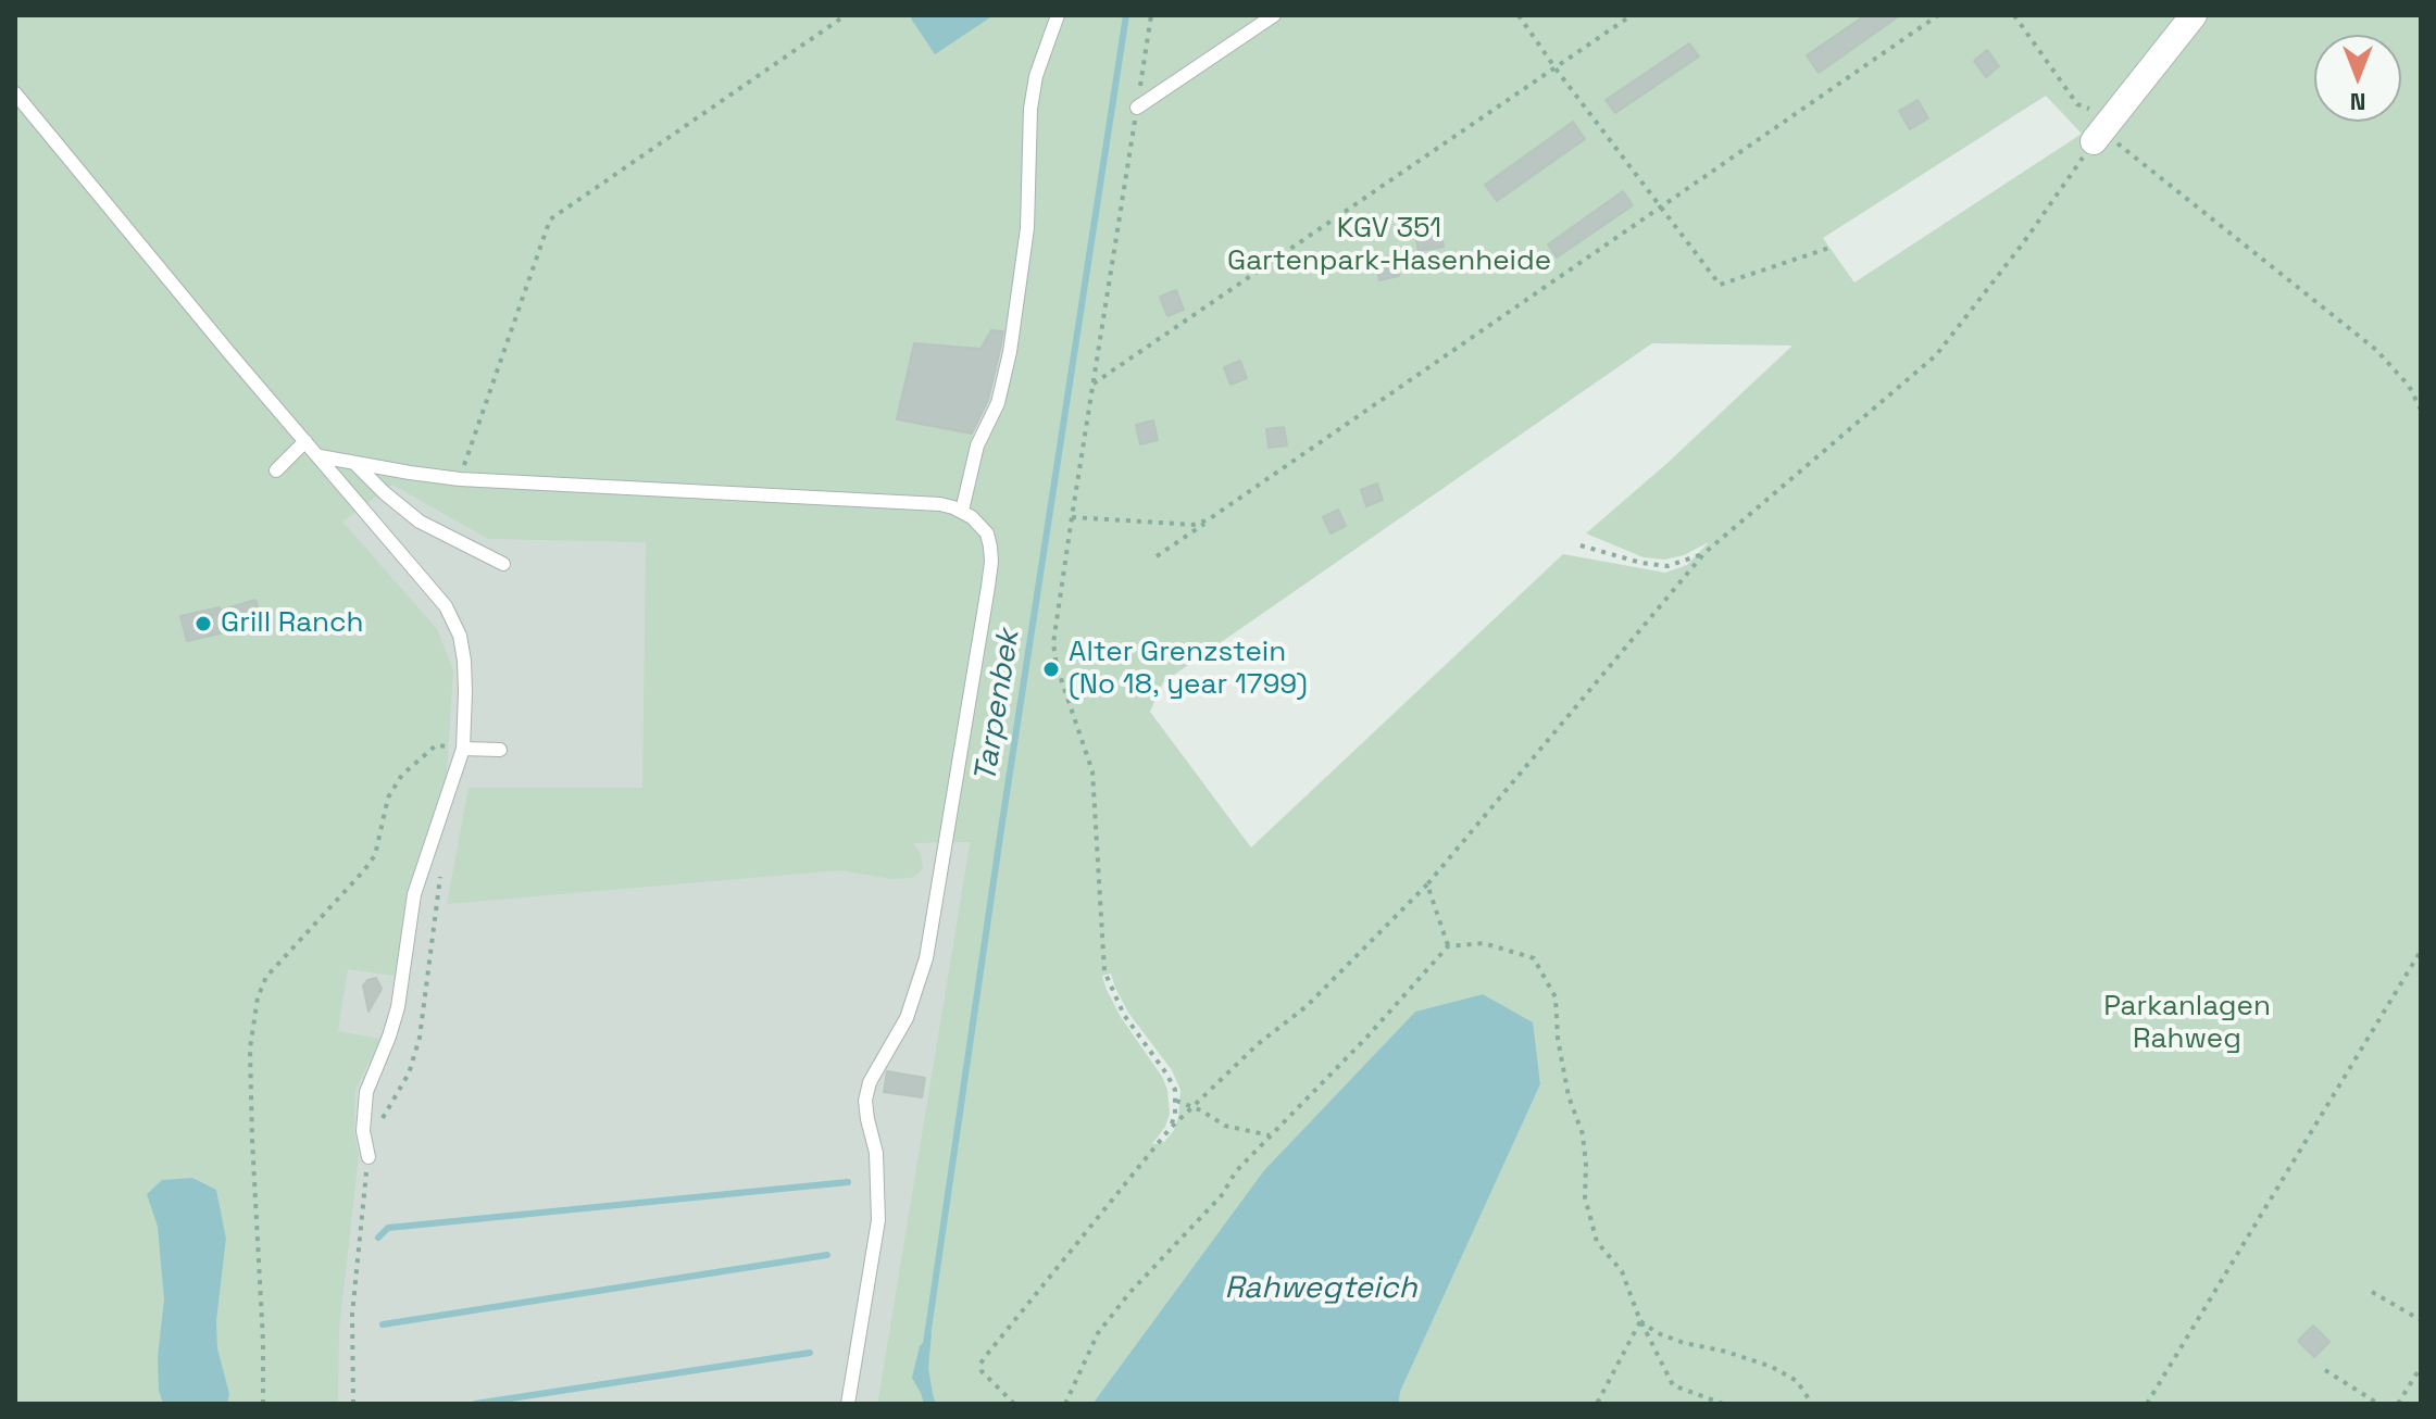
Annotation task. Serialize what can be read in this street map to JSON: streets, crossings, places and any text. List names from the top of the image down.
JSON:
{
  "water": ["Tarpenbek", "Rahwegteich"],
  "parks": ["KGV 351 Gartenpark-Hasenheide", "Parkanlagen Rahweg"],
  "places": ["Grill Ranch", "Alter Grenzstein (No 18, year 1799)"],
  "north": "bottom"
}
